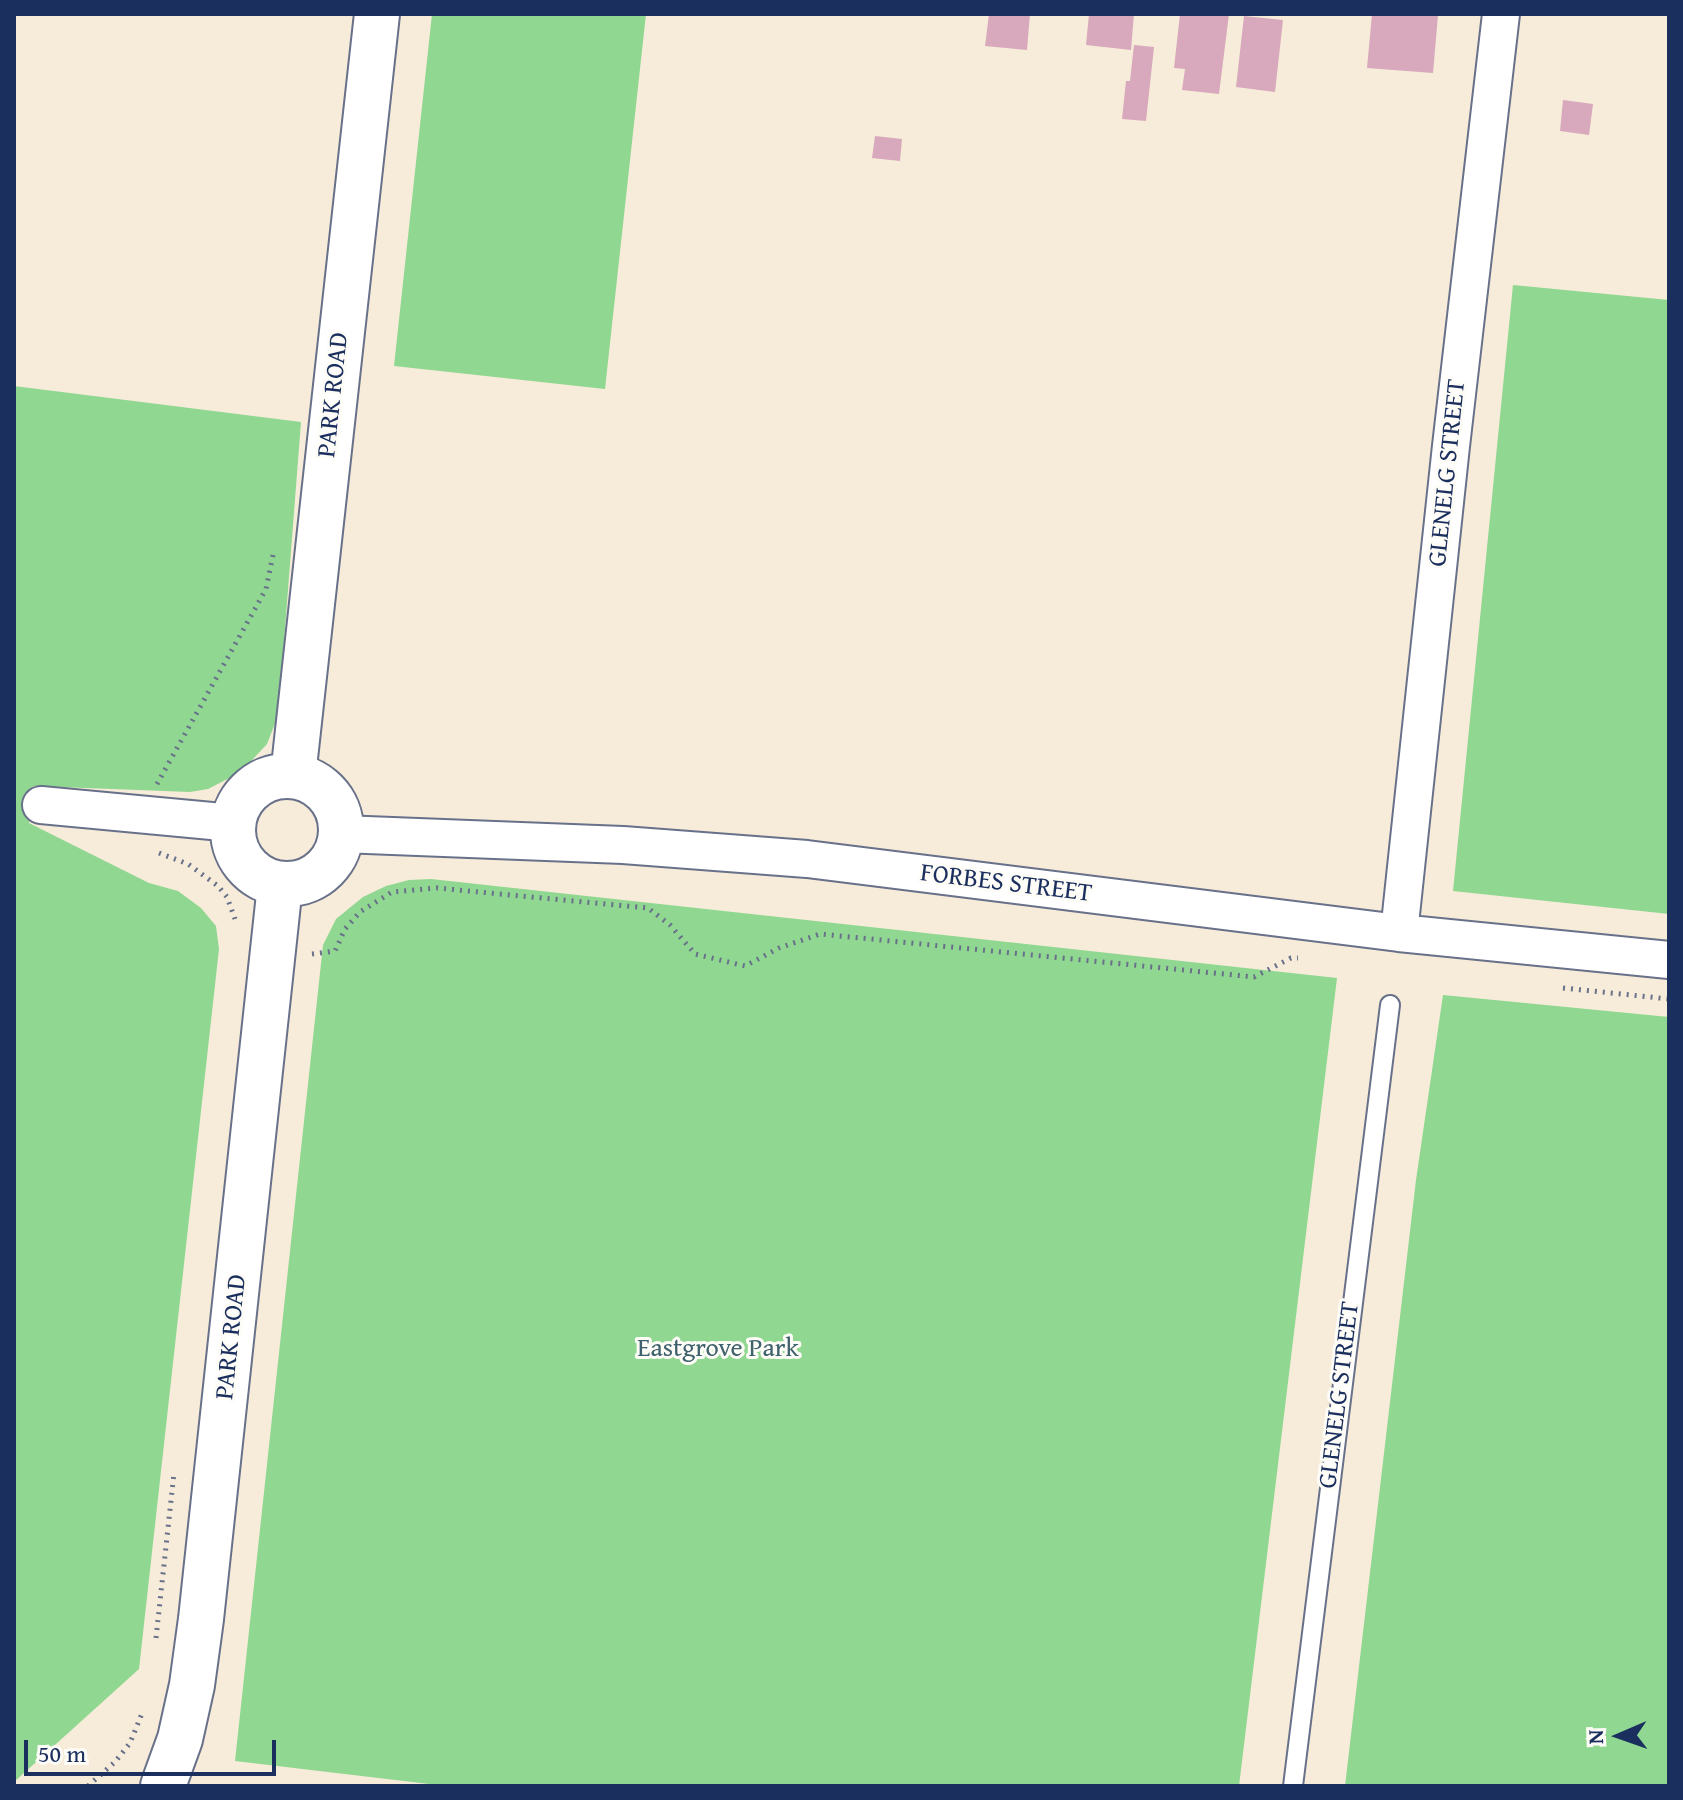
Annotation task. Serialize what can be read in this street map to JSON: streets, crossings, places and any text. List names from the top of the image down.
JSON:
{
  "streets": {
    "street": ["PARK ROAD", "GLENELG STREET", "FORBES STREET"]
  },
  "crossings": [
    ["PARK ROAD", "FORBES STREET"],
    ["GLENELG STREET", "FORBES STREET"]
  ],
  "parks": ["Eastgrove Park"],
  "scale_bar": "50 m",
  "north": "left"
}
